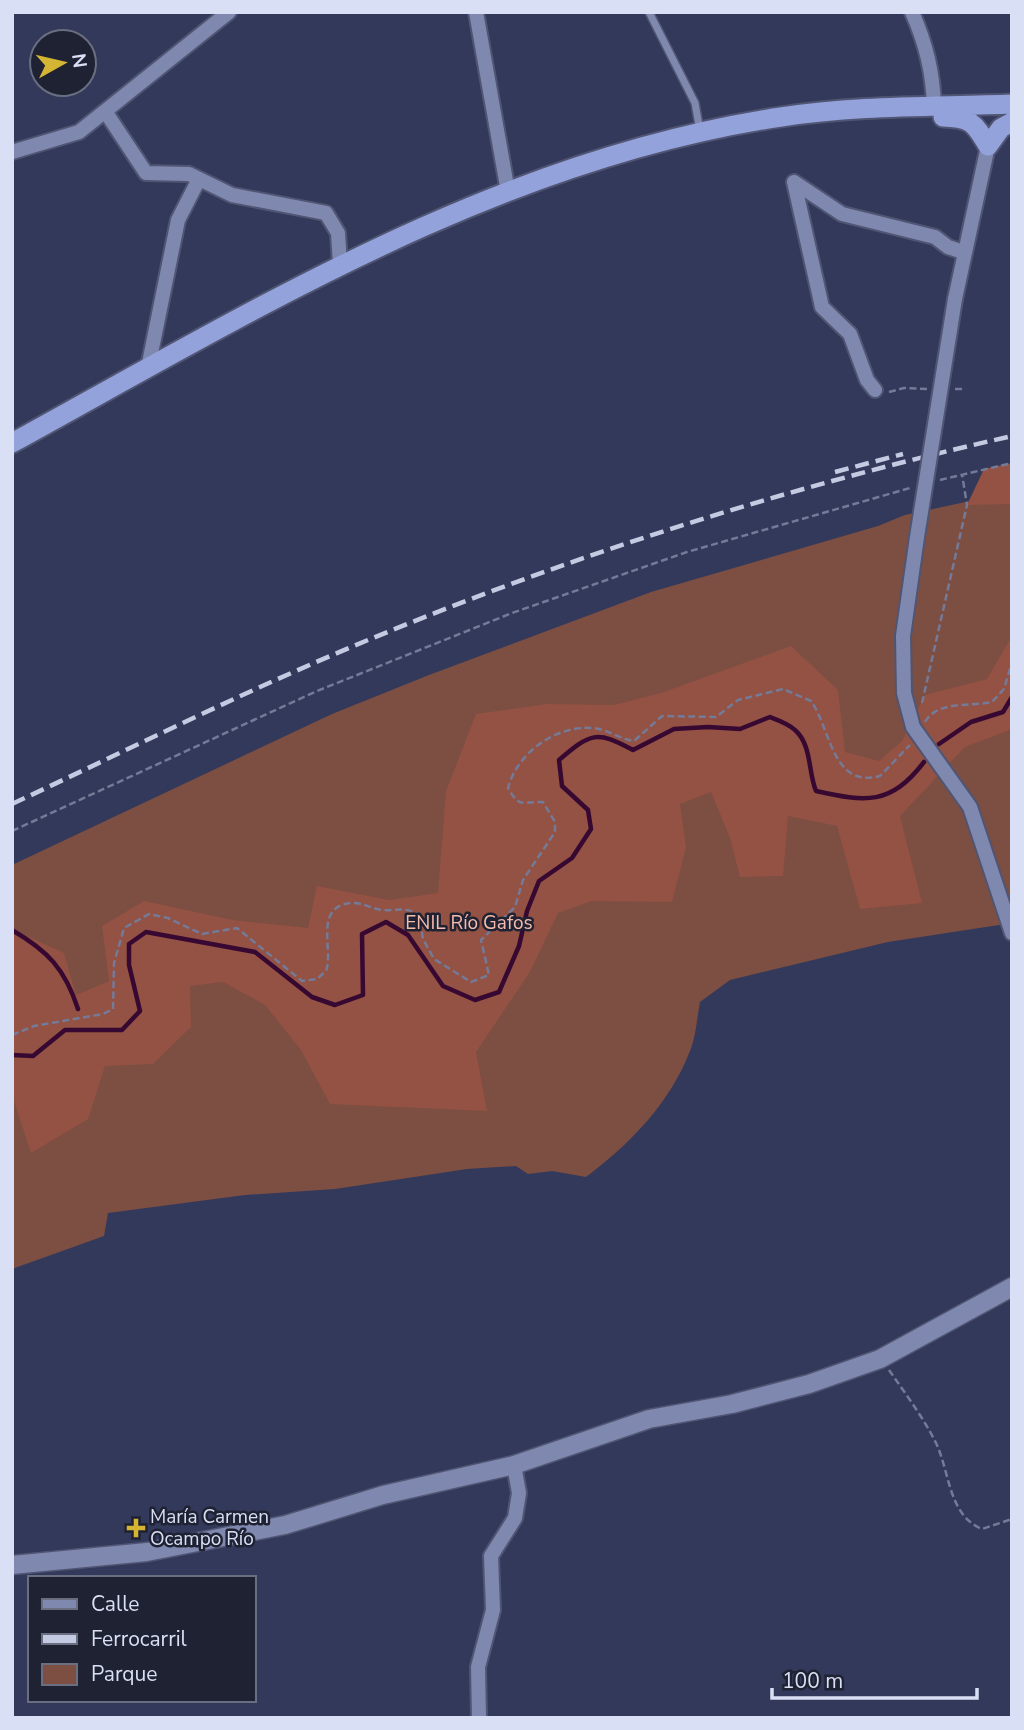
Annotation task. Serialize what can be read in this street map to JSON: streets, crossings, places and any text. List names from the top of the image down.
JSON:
{
  "parks": ["ENIL Río Gafos"],
  "places": {
    "health": ["María Carmen Ocampo Río"]
  },
  "legend": ["Calle", "Ferrocarril", "Parque"],
  "scale_bar": "100 m",
  "north": "right"
}
